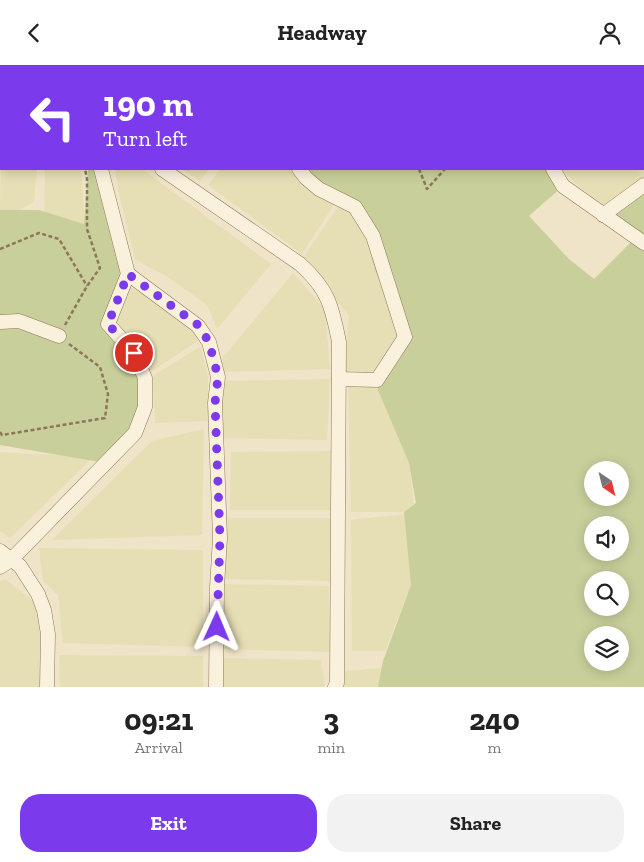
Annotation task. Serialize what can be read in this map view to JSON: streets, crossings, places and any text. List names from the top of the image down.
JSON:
{
  "north": "bottom right",
  "page": {
    "header": "Headway",
    "turn": ["190 m", "Turn left"],
    "eta": [
      "09:21",
      "Arrival",
      "3",
      "min",
      "240",
      "m"
    ],
    "buttons": ["Exit", "Share"]
  }
}
